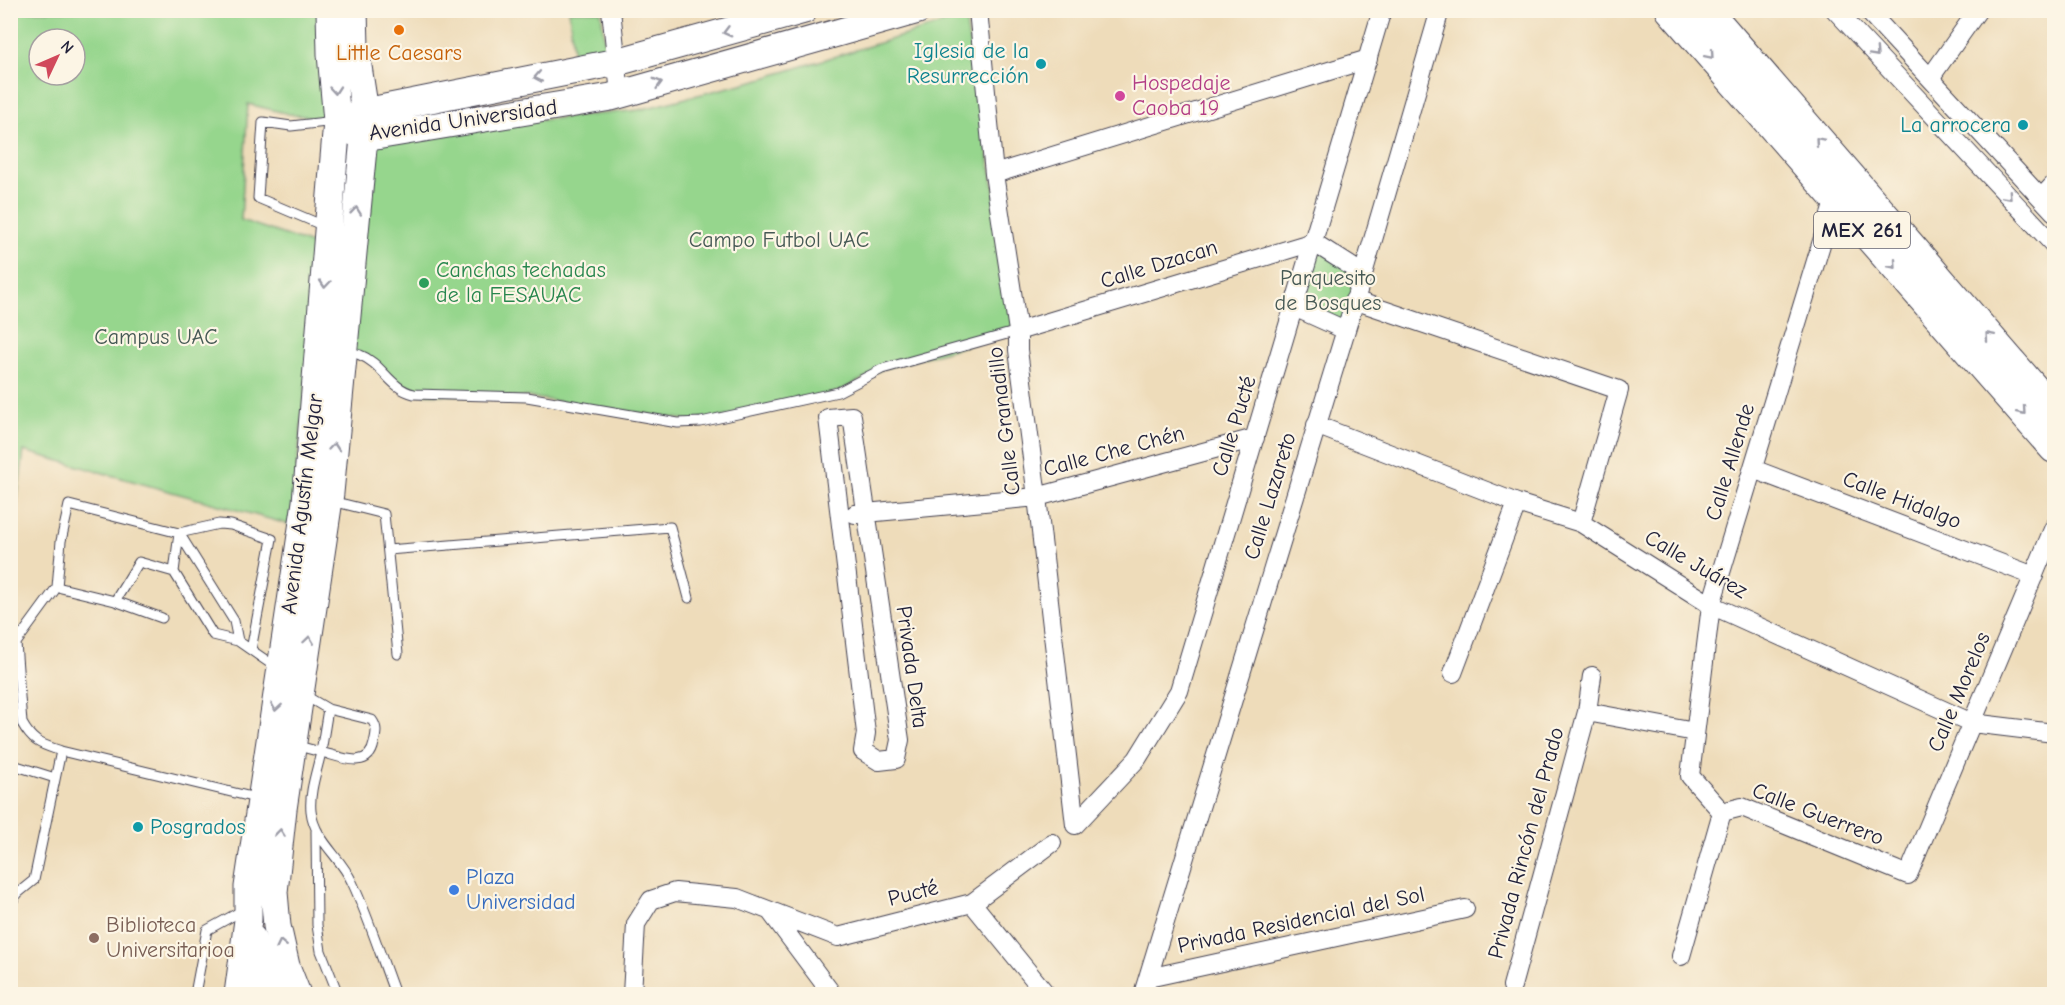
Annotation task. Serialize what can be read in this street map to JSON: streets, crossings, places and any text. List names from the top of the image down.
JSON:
{
  "streets": {
    "main road": ["Avenida Universidad", "MEX 261", "Avenida Agustín Melgar"],
    "street": [
      "Calle Dzacan",
      "Calle Granadillo",
      "Calle Pucté",
      "Calle Che Chén",
      "Calle Allende",
      "Calle Lazareto",
      "Calle Hidalgo",
      "Calle Juárez",
      "Privada Delta",
      "Calle Morelos",
      "Calle Guerrero",
      "Privada Rincón del Prado",
      "Pucté",
      "Privada Residencial del Sol"
    ]
  },
  "crossings": [
    ["Avenida Universidad", "Avenida Agustín Melgar"],
    ["MEX 261", "Calle Allende"],
    ["Calle Dzacan", "Calle Granadillo"],
    ["Calle Dzacan", "Calle Pucté"],
    ["Calle Granadillo", "Calle Pucté"],
    ["Calle Granadillo", "Calle Che Chén"],
    ["Calle Pucté", "Calle Che Chén"],
    ["Calle Che Chén", "Privada Delta"],
    ["Calle Allende", "Calle Hidalgo"],
    ["Calle Allende", "Calle Juárez"],
    ["Calle Allende", "Calle Guerrero"],
    ["Calle Allende", "Privada Rincón del Prado"],
    ["Calle Lazareto", "Calle Juárez"],
    ["Calle Lazareto", "Privada Residencial del Sol"],
    ["Calle Hidalgo", "Calle Morelos"],
    ["Calle Juárez", "Calle Morelos"],
    ["Calle Morelos", "Calle Guerrero"]
  ],
  "parks": ["Campo Futbol UAC", "Parquesito de Bosques", "Campus UAC"],
  "places": [
    "Little Caesars",
    "Iglesia de la Resurrección",
    "Hospedaje Caoba 19",
    "La arrocera",
    "Canchas techadas de la FESAUAC",
    "Posgrados",
    "Plaza Universidad",
    "Biblioteca Universitarioa"
  ],
  "north": "top right"
}
